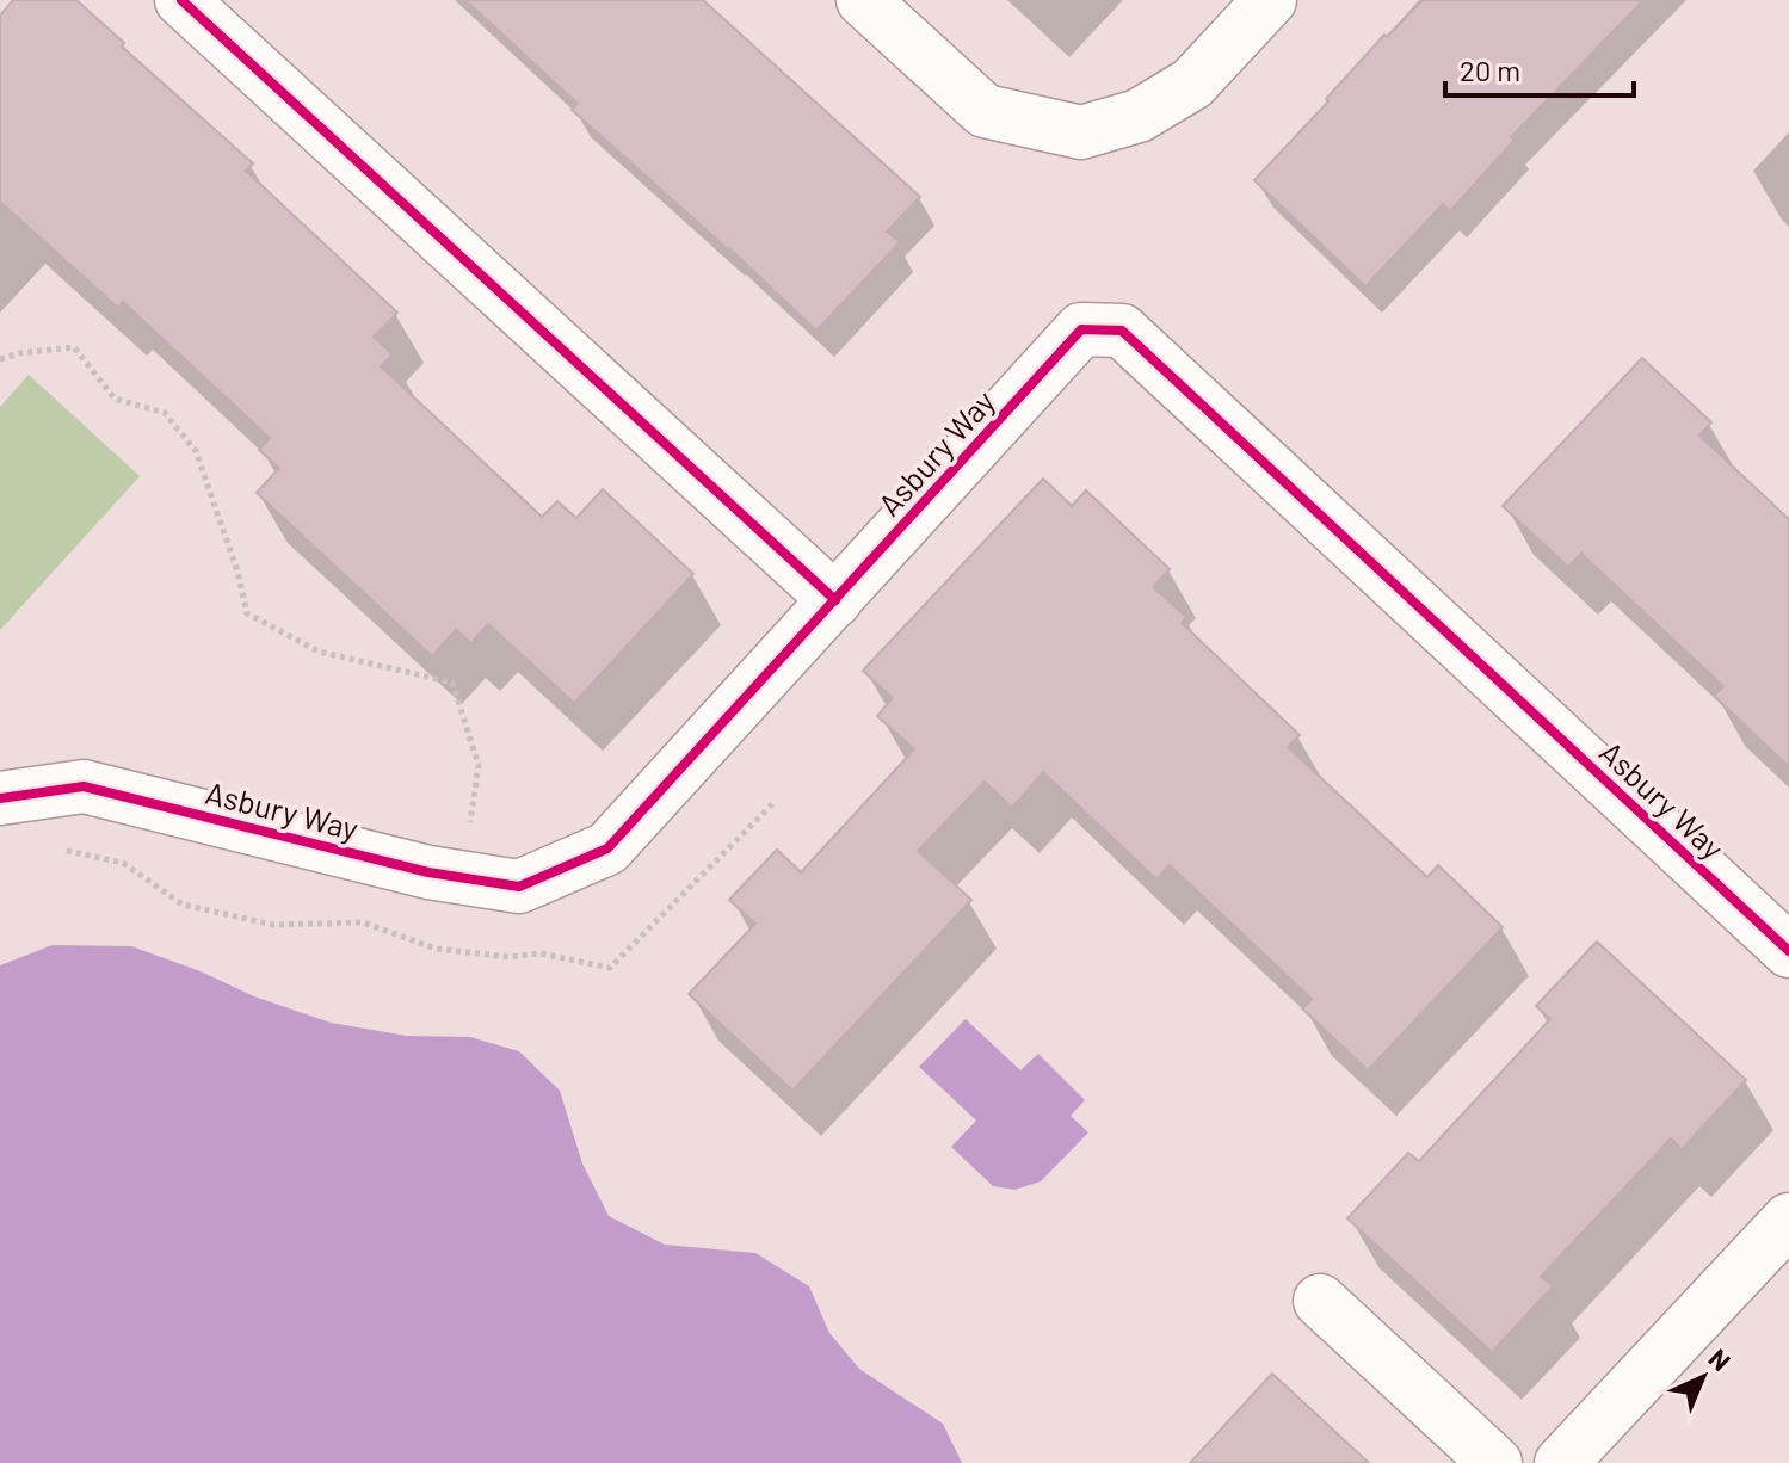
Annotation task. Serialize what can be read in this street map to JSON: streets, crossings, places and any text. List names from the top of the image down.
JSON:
{
  "streets": {
    "street": ["Asbury Way"]
  },
  "scale_bar": "20 m",
  "north": "top right"
}
